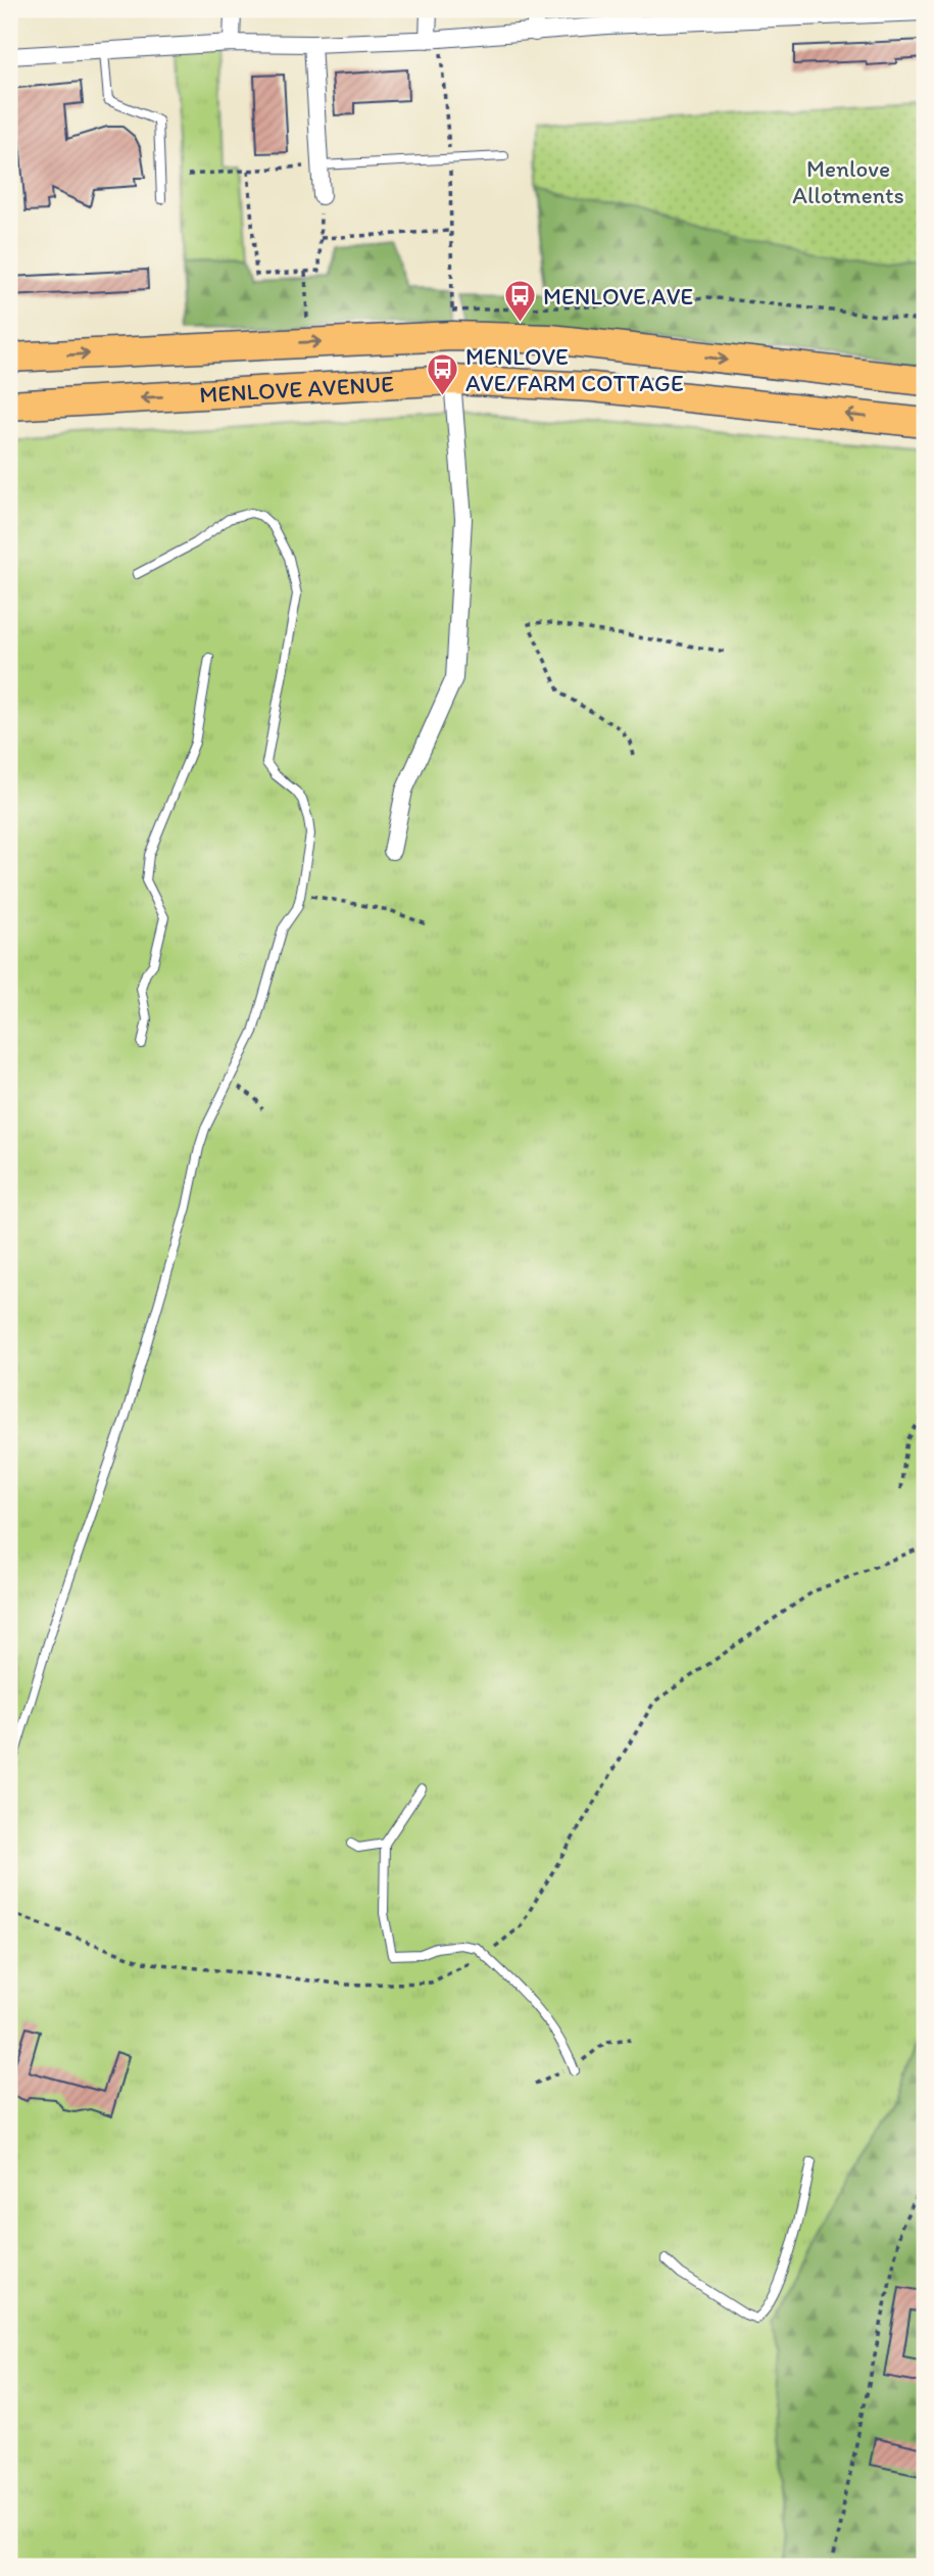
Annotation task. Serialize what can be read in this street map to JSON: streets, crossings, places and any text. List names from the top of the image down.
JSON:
{
  "streets": {
    "highway": ["MENLOVE AVENUE"]
  },
  "parks": ["Menlove Allotments"],
  "places": {
    "bus stop": ["MENLOVE AVE", "MENLOVE AVE/FARM COTTAGE"]
  }
}
